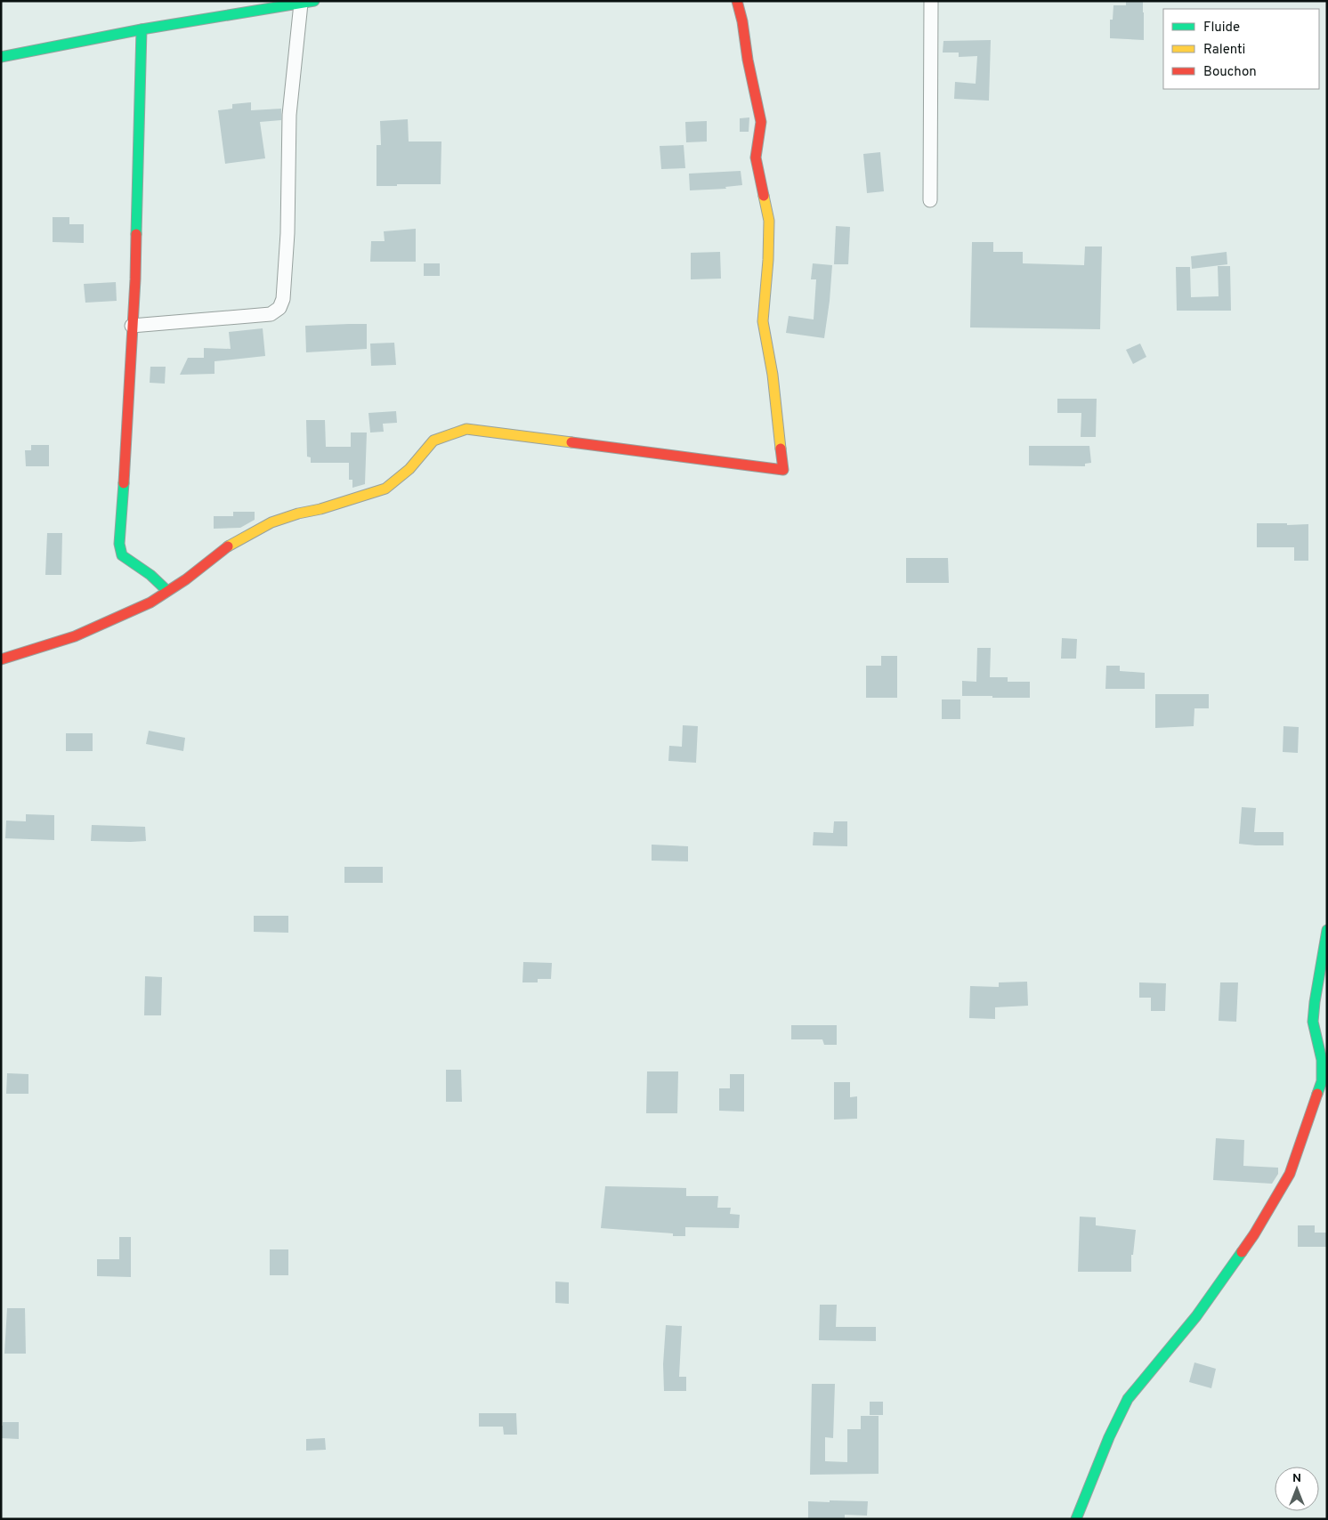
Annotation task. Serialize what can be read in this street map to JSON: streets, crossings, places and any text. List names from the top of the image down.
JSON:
{
  "legend": ["Fluide", "Ralenti", "Bouchon"],
  "north": "top"
}
